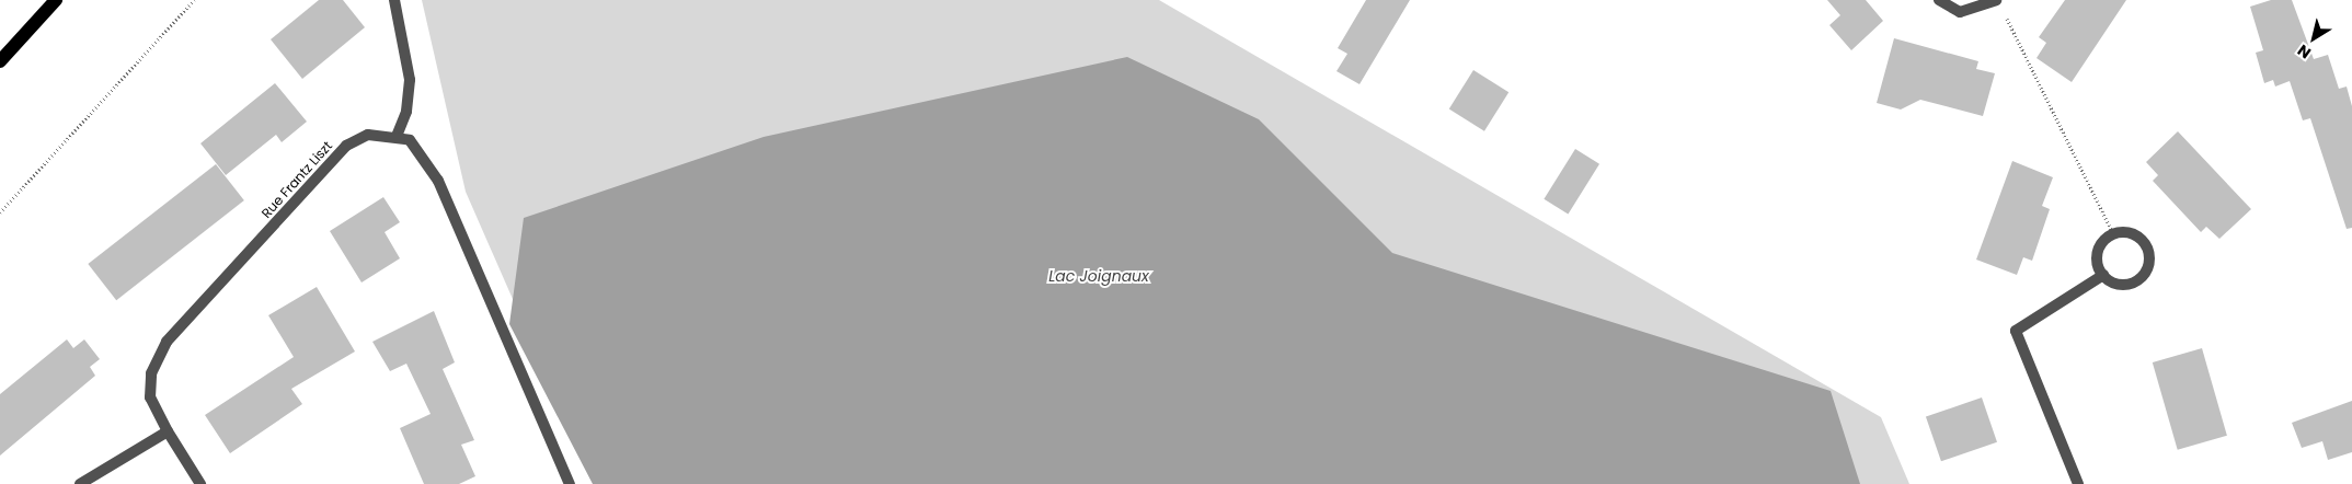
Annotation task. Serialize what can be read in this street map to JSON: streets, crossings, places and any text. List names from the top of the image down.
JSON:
{
  "streets": {
    "street": ["Rue Frantz Liszt"]
  },
  "water": ["Lac Joignaux"],
  "north": "bottom left"
}
